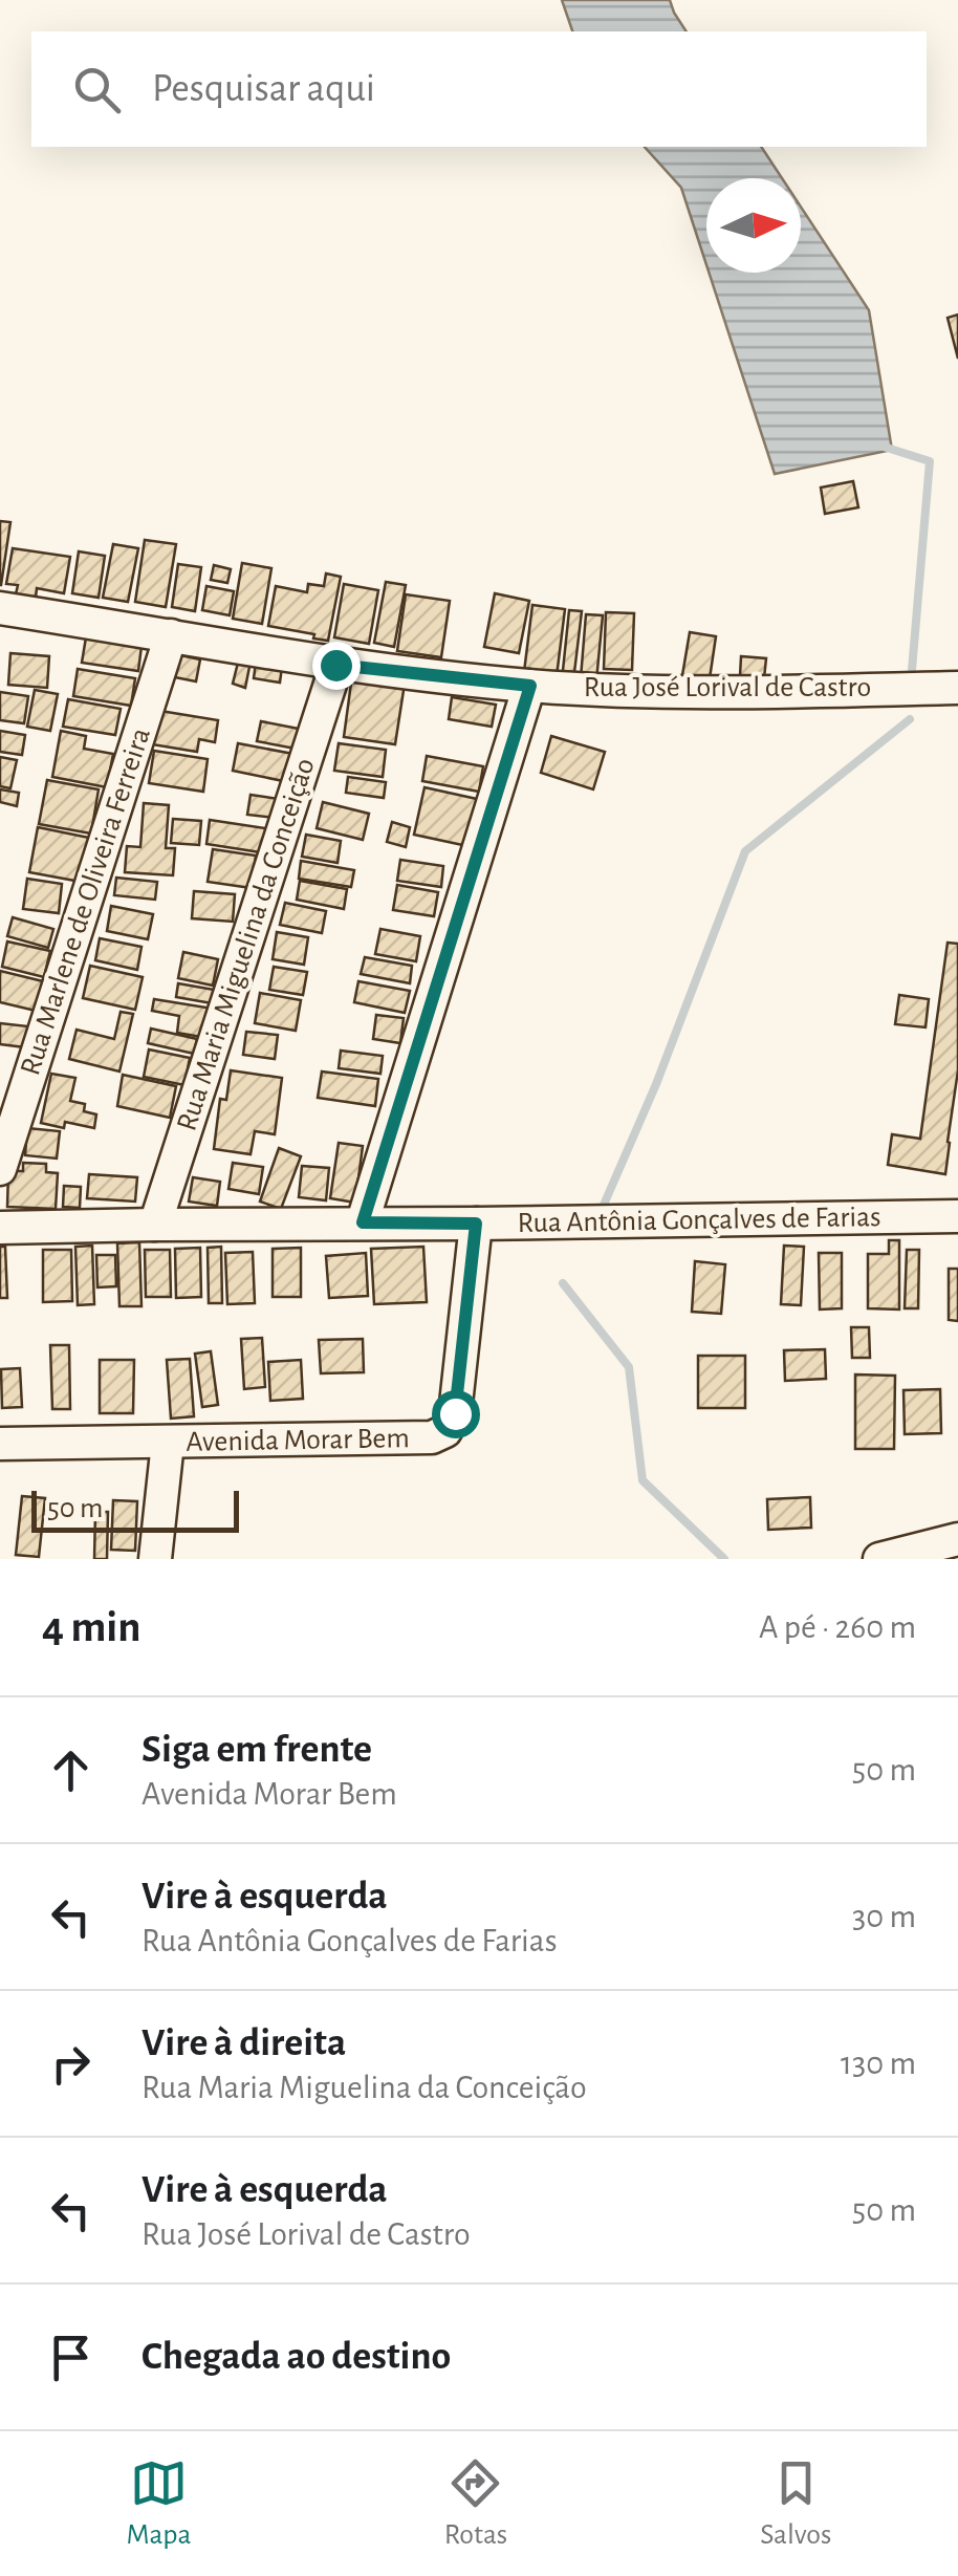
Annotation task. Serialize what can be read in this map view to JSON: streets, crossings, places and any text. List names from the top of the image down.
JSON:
{
  "streets": {
    "street": [
      "Rua José Lorival de Castro",
      "Rua Marlene de Oliveira Ferreira",
      "Rua Maria Miguelina da Conceição",
      "Rua Antônia Gonçalves de Farias",
      "Avenida Morar Bem"
    ]
  },
  "crossings": [
    ["Rua José Lorival de Castro", "Rua Marlene de Oliveira Ferreira"],
    ["Rua José Lorival de Castro", "Rua Maria Miguelina da Conceição"],
    ["Rua Maria Miguelina da Conceição", "Rua Antônia Gonçalves de Farias"],
    ["Rua Antônia Gonçalves de Farias", "Avenida Morar Bem"]
  ],
  "scale_bar": "50 m",
  "north": "right",
  "page": {
    "search": "Pesquisar aqui",
    "scale": "50 m",
    "heading": ["4 min", "A pé · 260 m"],
    "list": [
      ["Siga em frente", "Avenida Morar Bem", "50 m"],
      ["Vire à esquerda", "Rua Antônia Gonçalves de Farias", "30 m"],
      ["Vire à direita", "Rua Maria Miguelina da Conceição", "130 m"],
      ["Vire à esquerda", "Rua José Lorival de Castro", "50 m"],
      "Chegada ao destino"
    ],
    "nav": ["Mapa", "Rotas", "Salvos"]
  }
}
